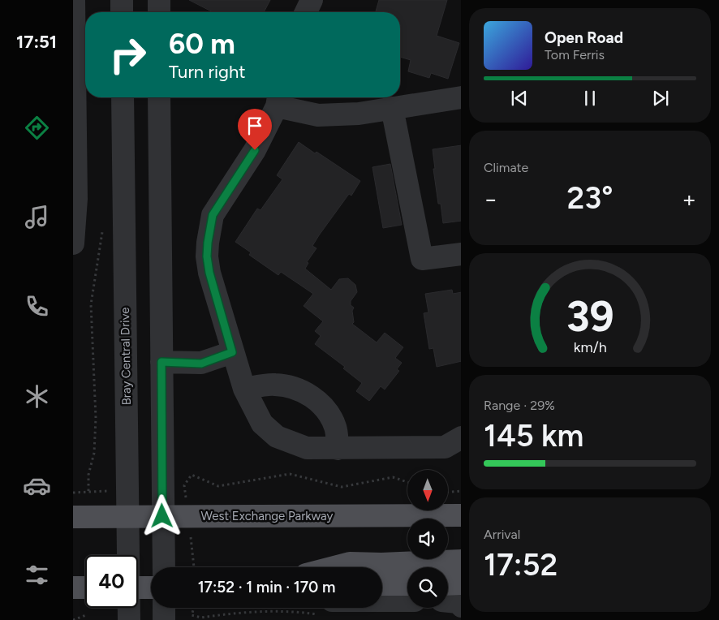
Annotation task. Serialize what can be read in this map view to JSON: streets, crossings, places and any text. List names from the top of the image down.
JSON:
{
  "streets": {
    "main road": ["West Exchange Parkway"],
    "street": ["Bray Central Drive"]
  },
  "crossings": [
    ["Bray Central Drive", "West Exchange Parkway"]
  ],
  "north": "bottom",
  "page": {
    "tabs": "17:51",
    "turn": ["60 m", "Turn right"],
    "song": ["Open Road", "Tom Ferris"],
    "tile": [
      "Climate",
      ["Range · 29%", "145 km"],
      ["Arrival", "17:52"]
    ],
    "heat": ["−", "23°", "+"],
    "limit": "40",
    "trip": "17:52 · 1 min · 170 m",
    "gauge": ["39", "km/h"]
  }
}
